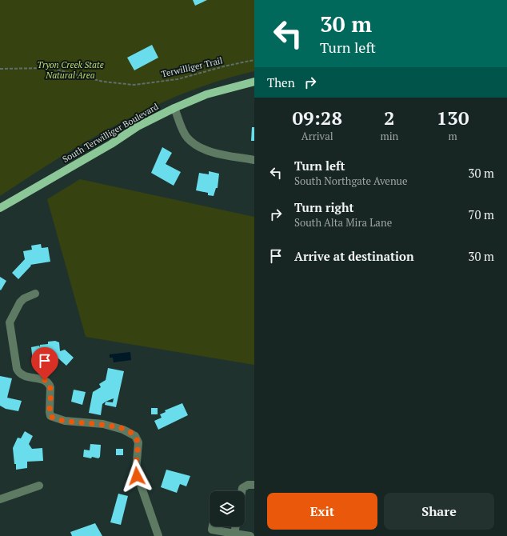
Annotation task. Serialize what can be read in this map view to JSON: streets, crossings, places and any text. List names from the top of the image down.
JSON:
{
  "streets": {
    "main road": ["South Terwilliger Boulevard"],
    "path": ["Terwilliger Trail"]
  },
  "parks": ["Tryon Creek State Natural Area"],
  "page": {
    "turn": ["30 m", "Turn left"],
    "then": "Then",
    "eta": [
      "09:28",
      "Arrival",
      "2",
      "min",
      "130",
      "m"
    ],
    "list": [
      {
        "name": "Turn left",
        "note": "South Northgate Avenue",
        "value": "30 m"
      },
      {
        "name": "Turn right",
        "note": "South Alta Mira Lane",
        "value": "70 m"
      },
      {
        "name": "Arrive at destination",
        "value": "30 m"
      }
    ],
    "buttons": ["Exit", "Share"]
  }
}
